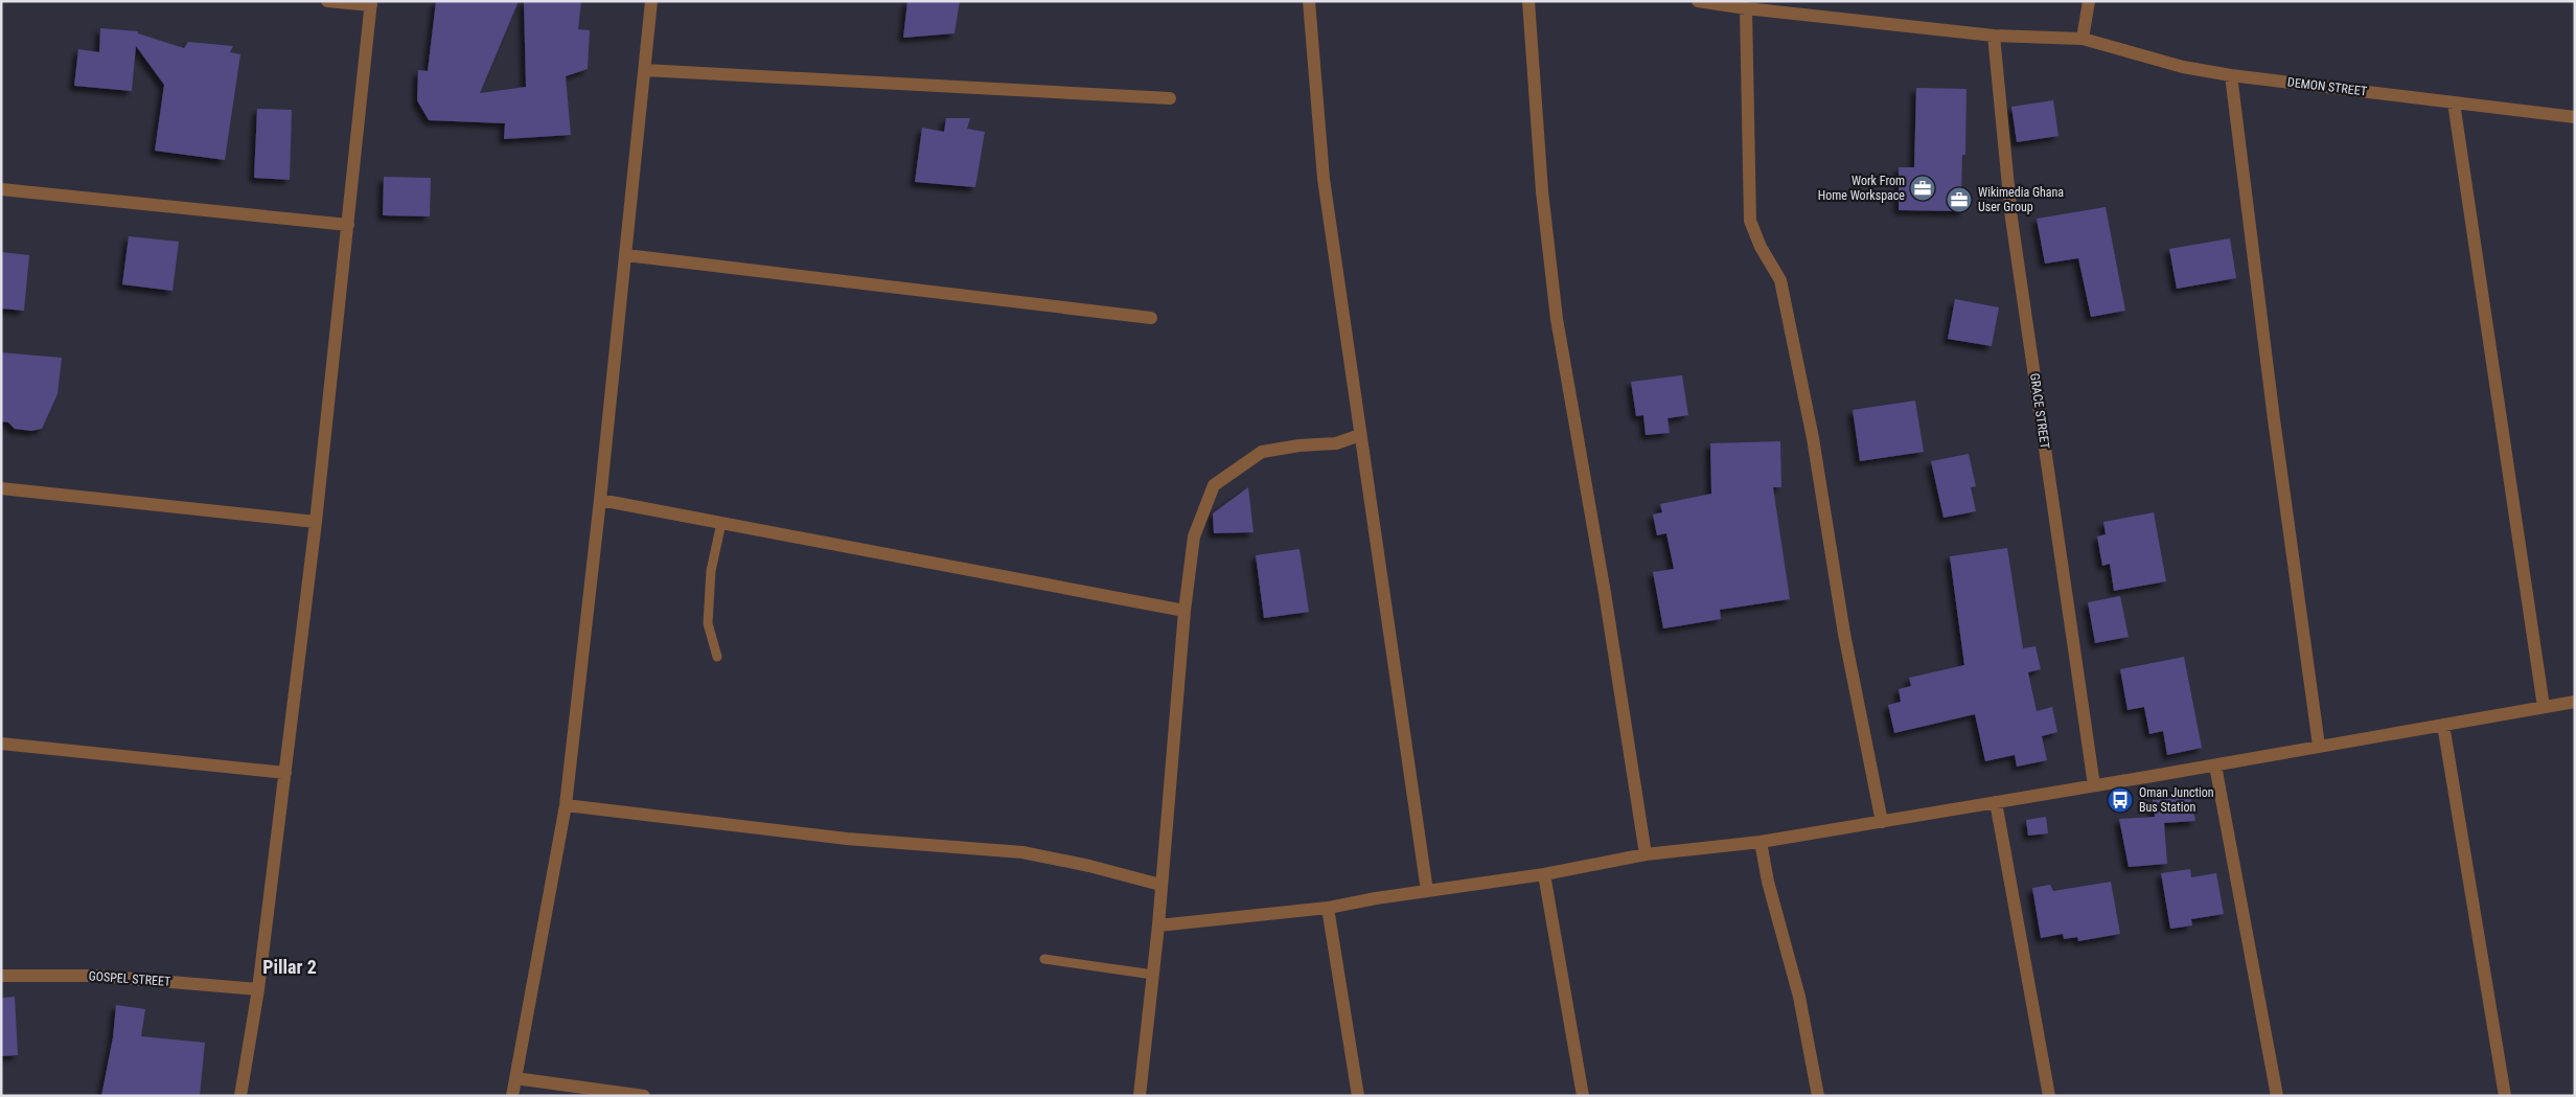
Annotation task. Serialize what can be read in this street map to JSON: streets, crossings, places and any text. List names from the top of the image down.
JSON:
{
  "streets": {
    "street": ["DEMON STREET", "GRACE STREET", "GOSPEL STREET"]
  },
  "crossings": [
    ["DEMON STREET", "GRACE STREET"]
  ],
  "districts": ["Pillar 2"],
  "places": {
    "office": ["Work From Home Workspace", "Wikimedia Ghana User Group"],
    "bus stop": ["Oman Junction Bus Station"]
  }
}
